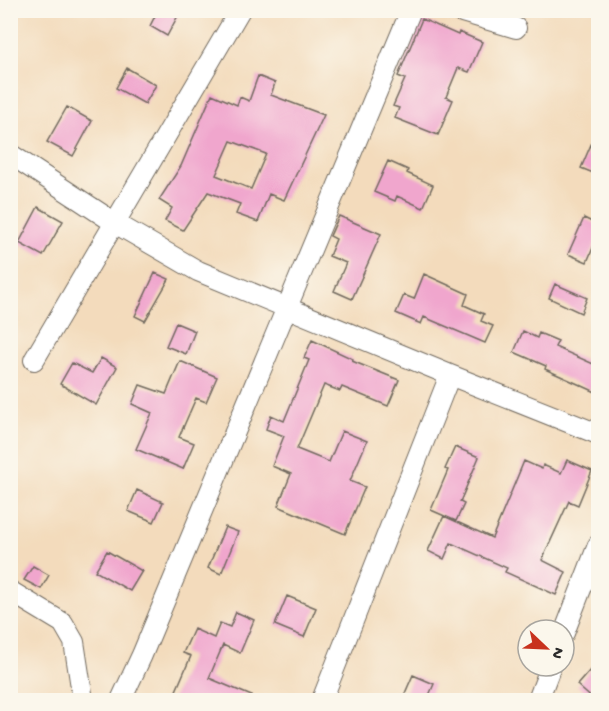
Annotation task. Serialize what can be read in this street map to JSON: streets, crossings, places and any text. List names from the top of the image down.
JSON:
{
  "north": "bottom right"
}
